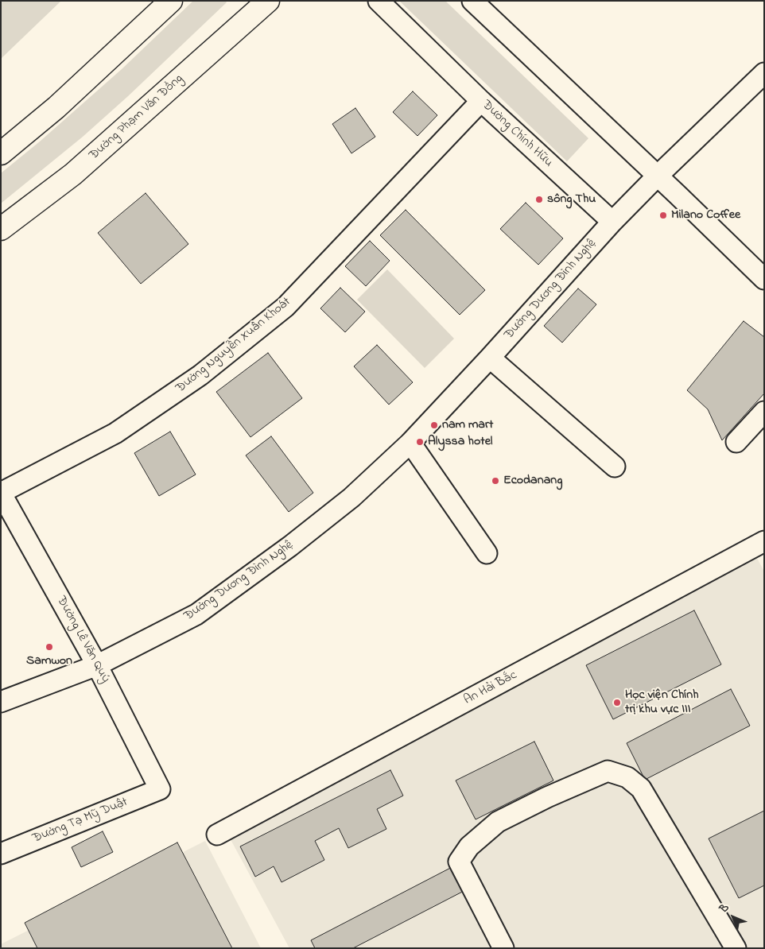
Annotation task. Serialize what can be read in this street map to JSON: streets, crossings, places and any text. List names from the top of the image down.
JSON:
{
  "streets": {
    "main road": ["Đường Phạm Văn Đồng"],
    "street": [
      "Đường Chính Hữu",
      "Đường Dương Đình Nghệ",
      "Đường Nguyễn Xuân Khoát",
      "Đường Lê Văn Quý",
      "An Hải Bắc",
      "Đường Tạ Mỹ Duật"
    ]
  },
  "crossings": [
    ["Đường Chính Hữu", "Đường Dương Đình Nghệ"],
    ["Đường Chính Hữu", "Đường Nguyễn Xuân Khoát"],
    ["Đường Dương Đình Nghệ", "Đường Lê Văn Quý"],
    ["Đường Nguyễn Xuân Khoát", "Đường Lê Văn Quý"],
    ["Đường Lê Văn Quý", "Đường Tạ Mỹ Duật"]
  ],
  "places": [
    "sông Thu",
    "Milano Coffee",
    "nam mart",
    "Alyssa hotel",
    "Ecodanang",
    "Samwon",
    "Học viện Chính trị khu vực III"
  ],
  "north": "top left"
}
